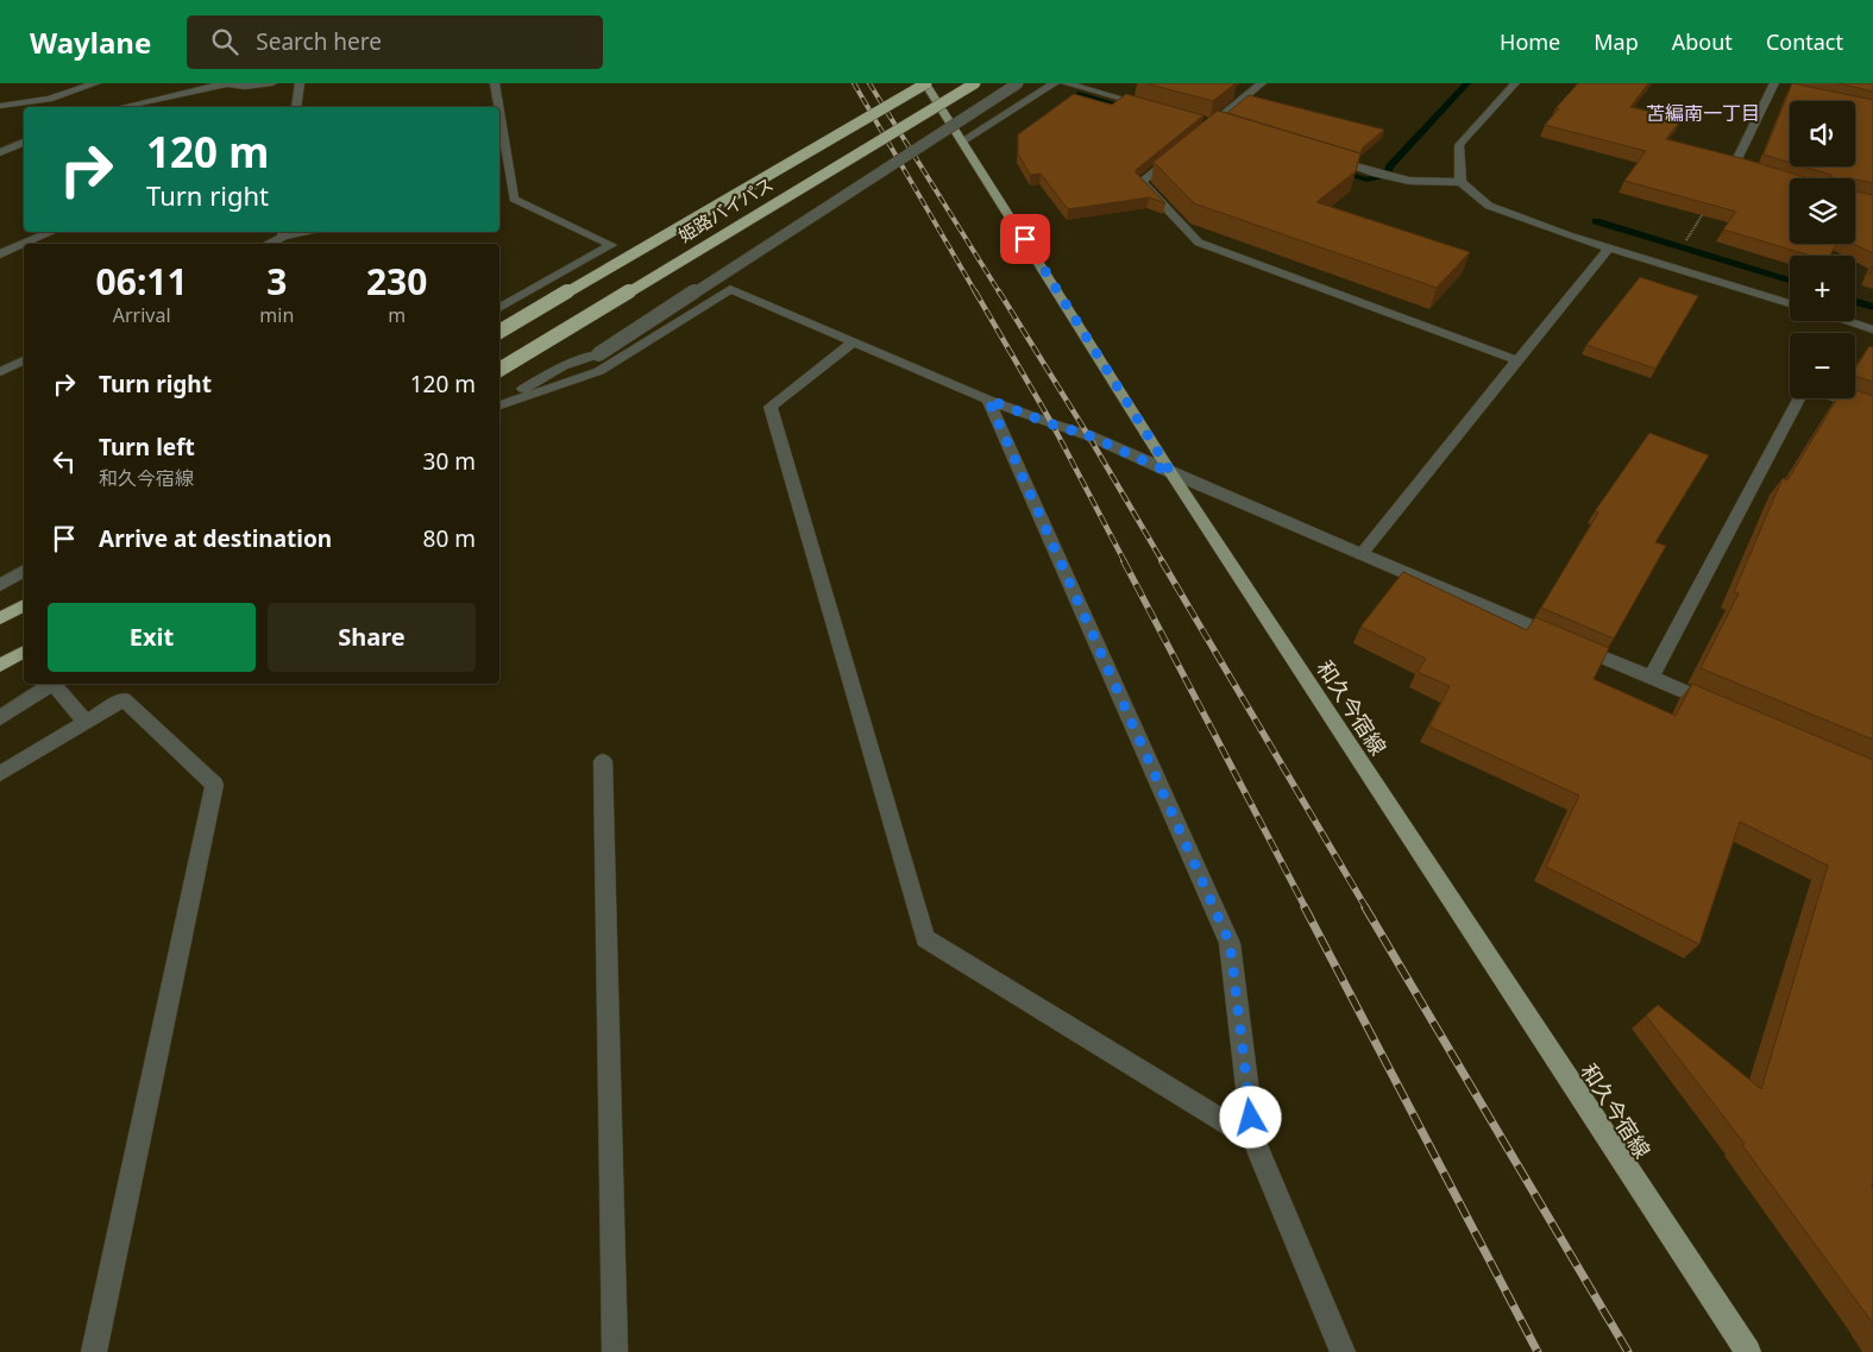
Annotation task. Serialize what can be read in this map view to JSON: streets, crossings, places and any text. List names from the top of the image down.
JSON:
{
  "streets": {
    "highway": ["姫路バイパス"],
    "main road": ["和久今宿線"]
  },
  "crossings": [
    ["姫路バイパス", "和久今宿線"]
  ],
  "districts": ["苫編南一丁目"],
  "page": {
    "header": "Waylane",
    "search": "Search here",
    "nav": [
      "Home",
      "Map",
      "About",
      "Contact"
    ],
    "map_buttons": ["+", "−"],
    "turn": ["120 m", "Turn right"],
    "eta": [
      "06:11",
      "Arrival",
      "3",
      "min",
      "230",
      "m"
    ],
    "list": [
      {
        "name": "Turn right",
        "value": "120 m"
      },
      {
        "name": "Turn left",
        "note": "和久今宿線",
        "value": "30 m"
      },
      {
        "name": "Arrive at destination",
        "value": "80 m"
      }
    ],
    "buttons": ["Exit", "Share"]
  }
}
